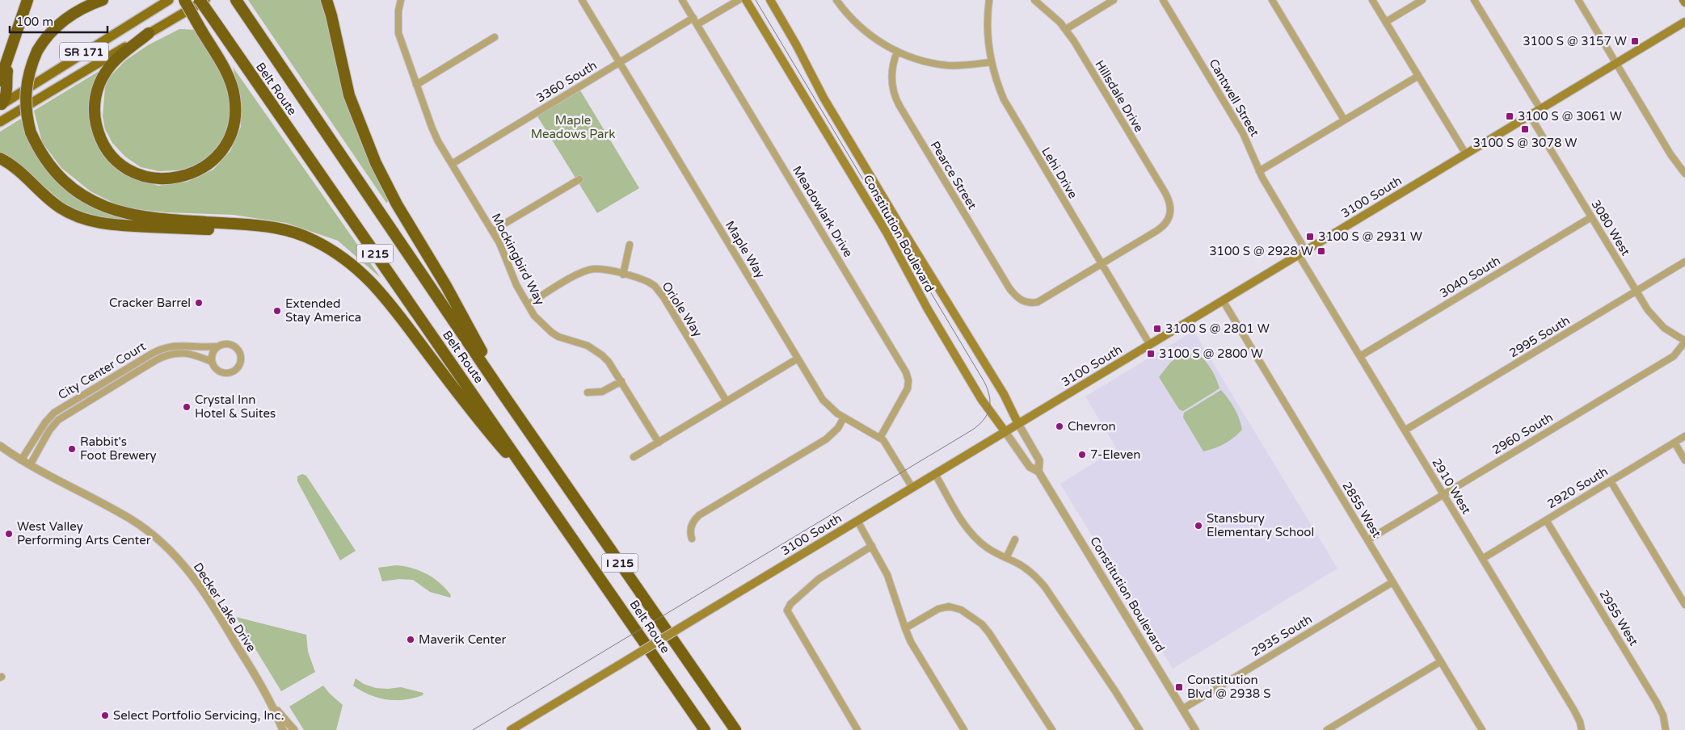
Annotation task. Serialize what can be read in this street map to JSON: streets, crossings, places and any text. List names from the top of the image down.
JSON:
{
  "streets": {
    "highway": ["Belt Route", "I 215"],
    "main road": ["SR 171", "3100 South", "Constitution Boulevard"],
    "street": [
      "3360 South",
      "Hillsdale Drive",
      "Cantwell Street",
      "Lehi Drive",
      "Pearce Street",
      "Meadowlark Drive",
      "3080 West",
      "Maple Way",
      "Mockingbird Way",
      "3040 South",
      "Oriole Way",
      "2995 South",
      "City Center Court",
      "2960 South",
      "2910 West",
      "2920 South",
      "2855 West",
      "Decker Lake Drive",
      "2955 West",
      "2935 South"
    ]
  },
  "crossings": [
    ["3360 South", "Meadowlark Drive"],
    ["3360 South", "Maple Way"],
    ["3360 South", "Mockingbird Way"],
    ["Hillsdale Drive", "Lehi Drive"],
    ["Hillsdale Drive", "Pearce Street"],
    ["Cantwell Street", "3100 South"],
    ["Cantwell Street", "2910 West"],
    ["Lehi Drive", "Pearce Street"],
    ["Lehi Drive", "3100 South"],
    ["3100 South", "3080 West"],
    ["3100 South", "Constitution Boulevard"],
    ["3100 South", "Maple Way"],
    ["3100 South", "2910 West"],
    ["3100 South", "2855 West"],
    ["Meadowlark Drive", "Maple Way"],
    ["3080 West", "3040 South"],
    ["3080 West", "2995 South"],
    ["3080 West", "2960 South"],
    ["Constitution Boulevard", "2935 South"],
    ["Mockingbird Way", "Oriole Way"],
    ["3040 South", "2910 West"],
    ["2995 South", "2910 West"],
    ["City Center Court", "Decker Lake Drive"],
    ["2960 South", "2910 West"],
    ["2960 South", "2855 West"],
    ["2910 West", "2920 South"],
    ["2920 South", "2955 West"],
    ["2855 West", "2935 South"]
  ],
  "parks": ["Maple Meadows Park"],
  "places": {
    "transit": [
      "3100 S @ 3157 W",
      "3100 S @ 3061 W",
      "3100 S @ 3078 W",
      "3100 S @ 2931 W",
      "3100 S @ 2928 W",
      "3100 S @ 2801 W",
      "3100 S @ 2800 W",
      "Constitution Blvd @ 2938 S"
    ],
    "other": [
      "Cracker Barrel",
      "Extended Stay America",
      "Crystal Inn Hotel & Suites",
      "Chevron",
      "Rabbit's Foot Brewery",
      "7-Eleven",
      "Stansbury Elementary School",
      "West Valley Performing Arts Center",
      "Maverik Center",
      "Select Portfolio Servicing, Inc."
    ]
  },
  "scale_bar": "100 m"
}
